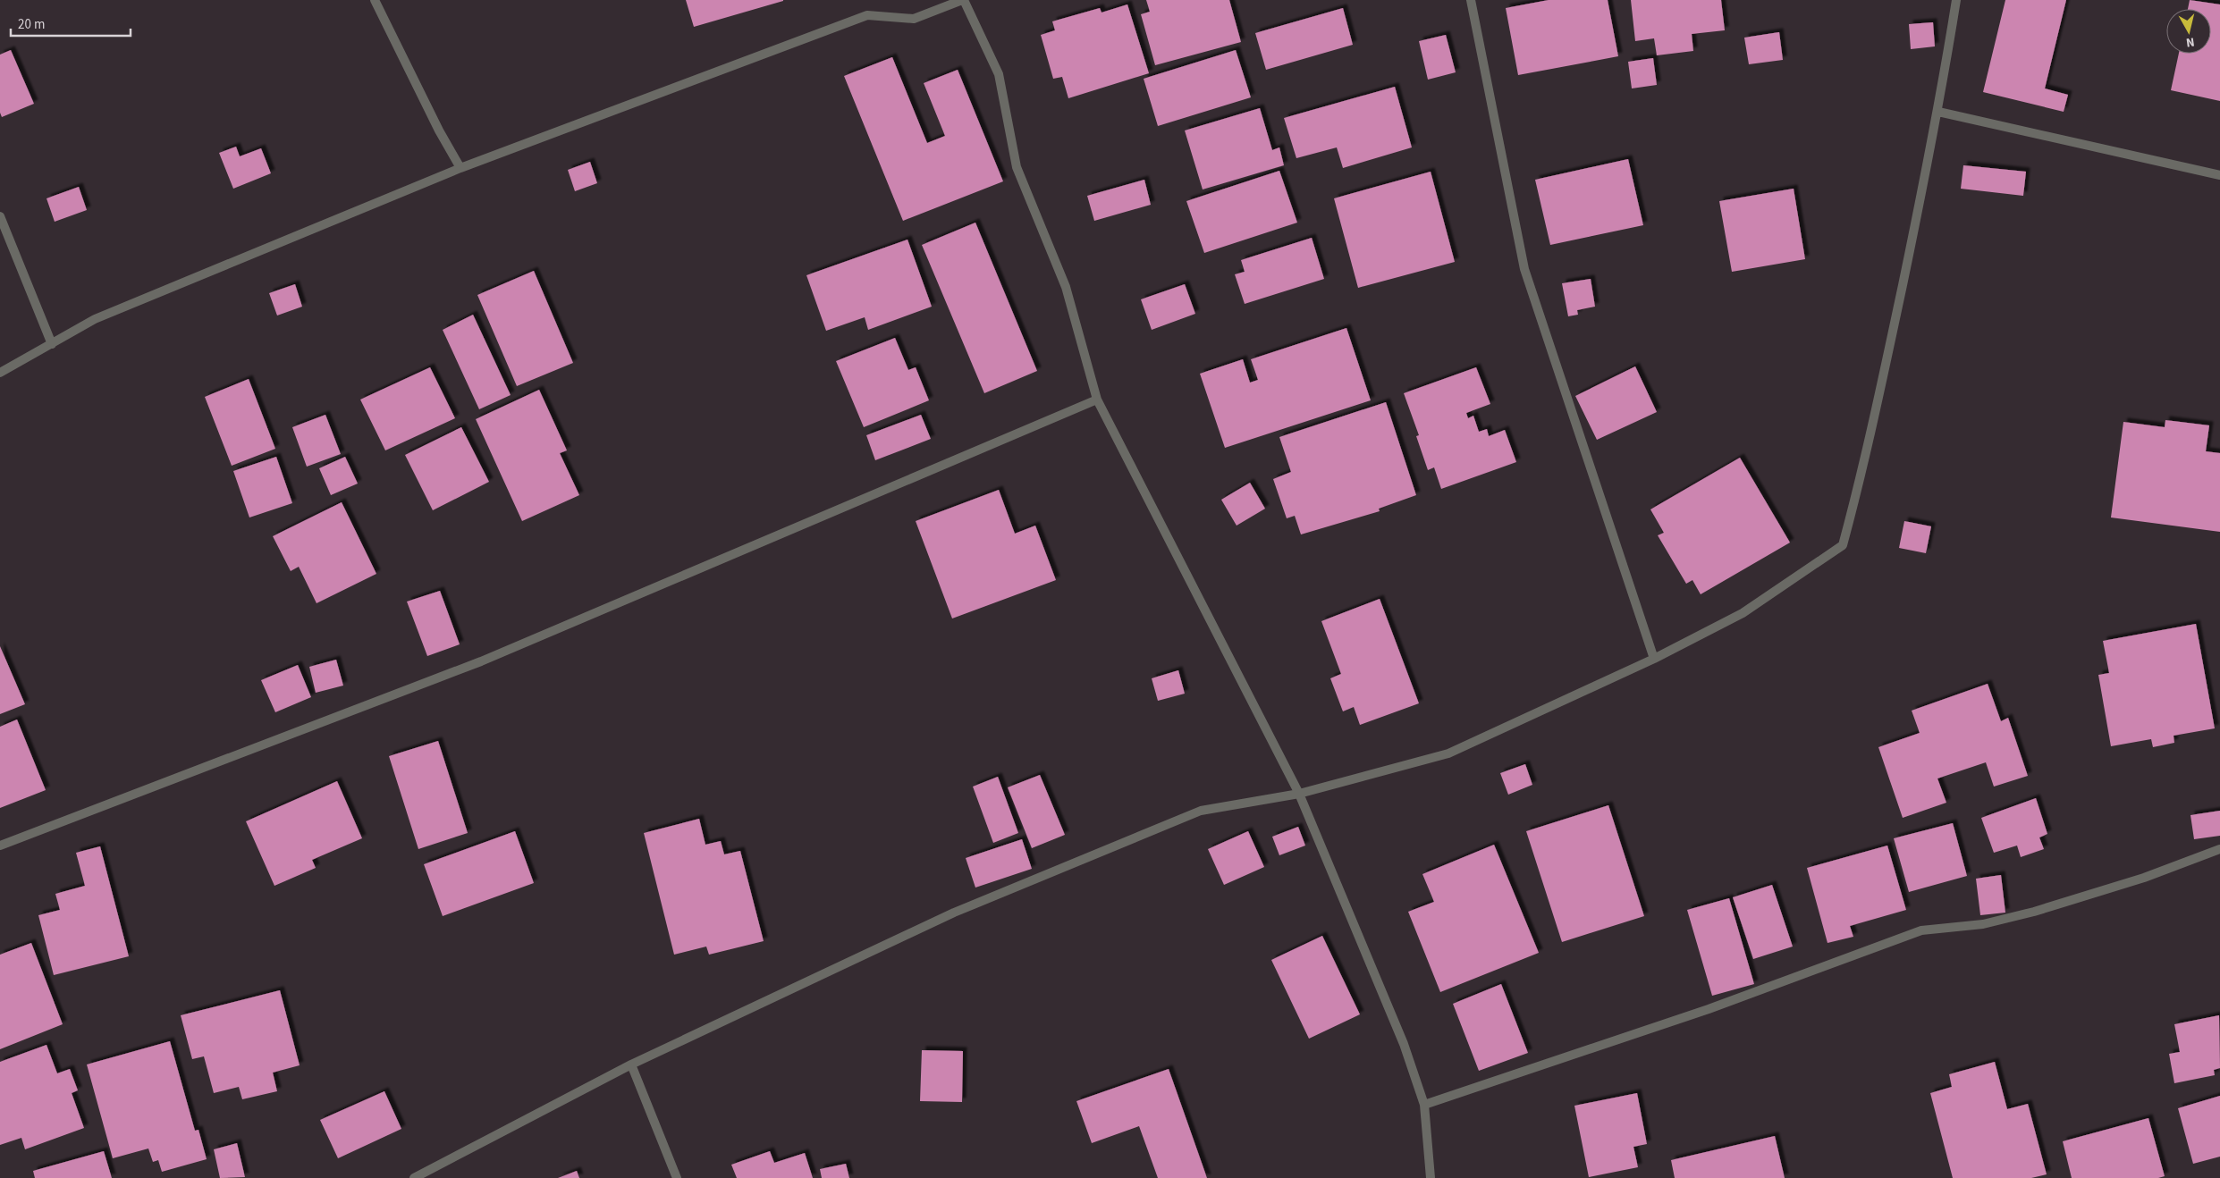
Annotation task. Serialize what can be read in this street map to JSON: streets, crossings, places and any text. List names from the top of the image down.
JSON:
{
  "scale_bar": "20 m",
  "north": "bottom"
}
